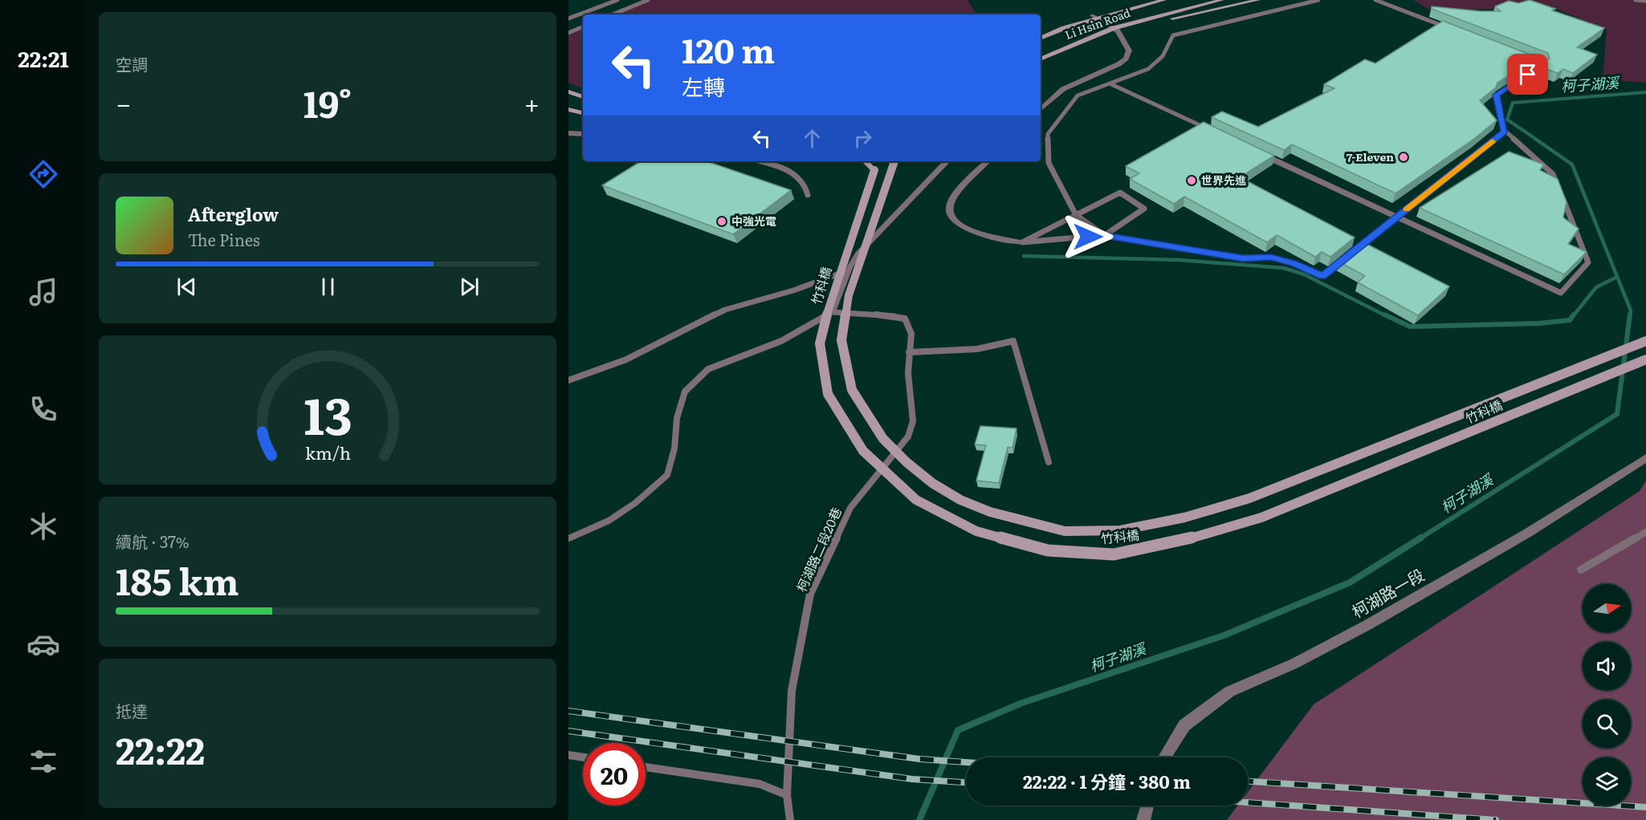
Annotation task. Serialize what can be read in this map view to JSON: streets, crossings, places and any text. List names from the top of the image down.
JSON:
{
  "streets": {
    "street": ["Li Hsin Road", "竹科橋", "柯湖路一段"],
    "lane": ["柯湖路二段20巷"]
  },
  "water": ["柯子湖溪"],
  "places": ["7-Eleven", "世界先進", "中強光電"],
  "north": "right",
  "page": {
    "tabs": "22:21",
    "tile": [
      "空調",
      ["續航 · 37%", "185 km"],
      ["抵達", "22:22"]
    ],
    "turn": ["120 m", "左轉"],
    "heat": ["−", "19°", "+"],
    "song": ["Afterglow", "The Pines"],
    "limit": "20",
    "trip": "22:22 · 1 分鐘 · 380 m",
    "gauge": ["13", "km/h"]
  }
}
